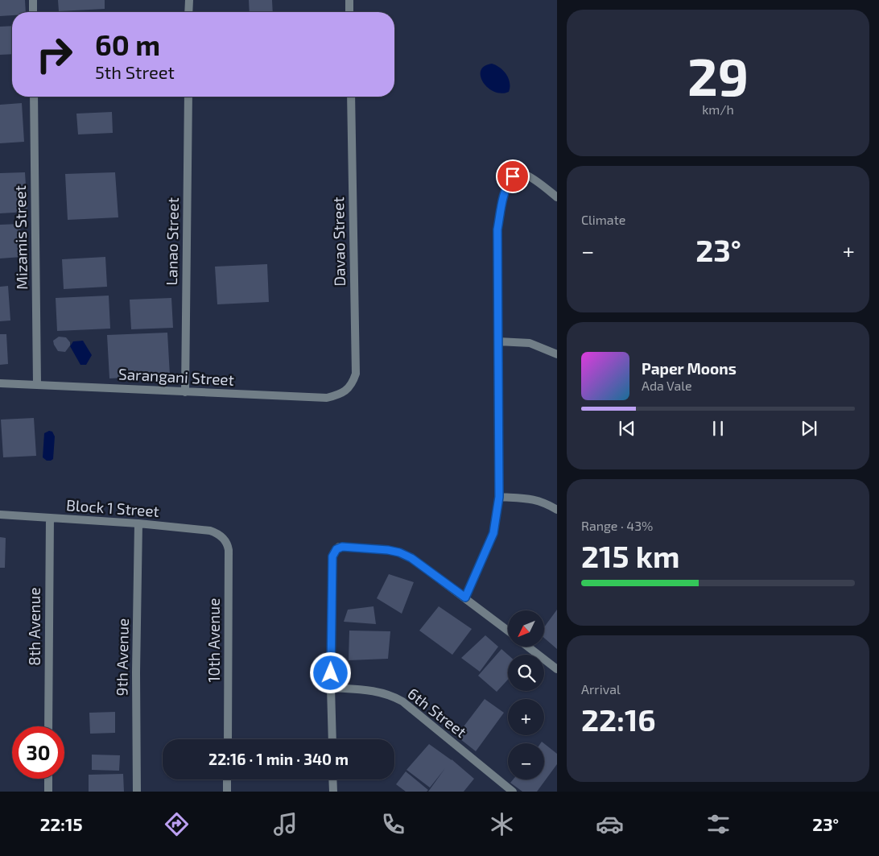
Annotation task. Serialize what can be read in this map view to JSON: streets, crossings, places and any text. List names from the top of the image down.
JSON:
{
  "streets": {
    "street": [
      "Mizamis Street",
      "Lanao Street",
      "Davao Street",
      "Sarangani Street",
      "Block 1 Street",
      "8th Avenue",
      "10th Avenue",
      "9th Avenue",
      "6th Street"
    ]
  },
  "crossings": [
    ["Mizamis Street", "Sarangani Street"],
    ["Lanao Street", "Sarangani Street"],
    ["Davao Street", "Sarangani Street"],
    ["Block 1 Street", "8th Avenue"],
    ["Block 1 Street", "10th Avenue"],
    ["Block 1 Street", "9th Avenue"]
  ],
  "north": "bottom left",
  "page": {
    "tile": [
      ["29", "km/h"],
      "Climate",
      ["Range · 43%", "215 km"],
      ["Arrival", "22:16"]
    ],
    "turn": ["60 m", "5th Street"],
    "heat": ["−", "23°", "+"],
    "song": ["Paper Moons", "Ada Vale"],
    "map_buttons": ["+", "−"],
    "limit": "30",
    "trip": "22:16 · 1 min · 340 m",
    "tabs": ["22:15", "23°"]
  }
}
